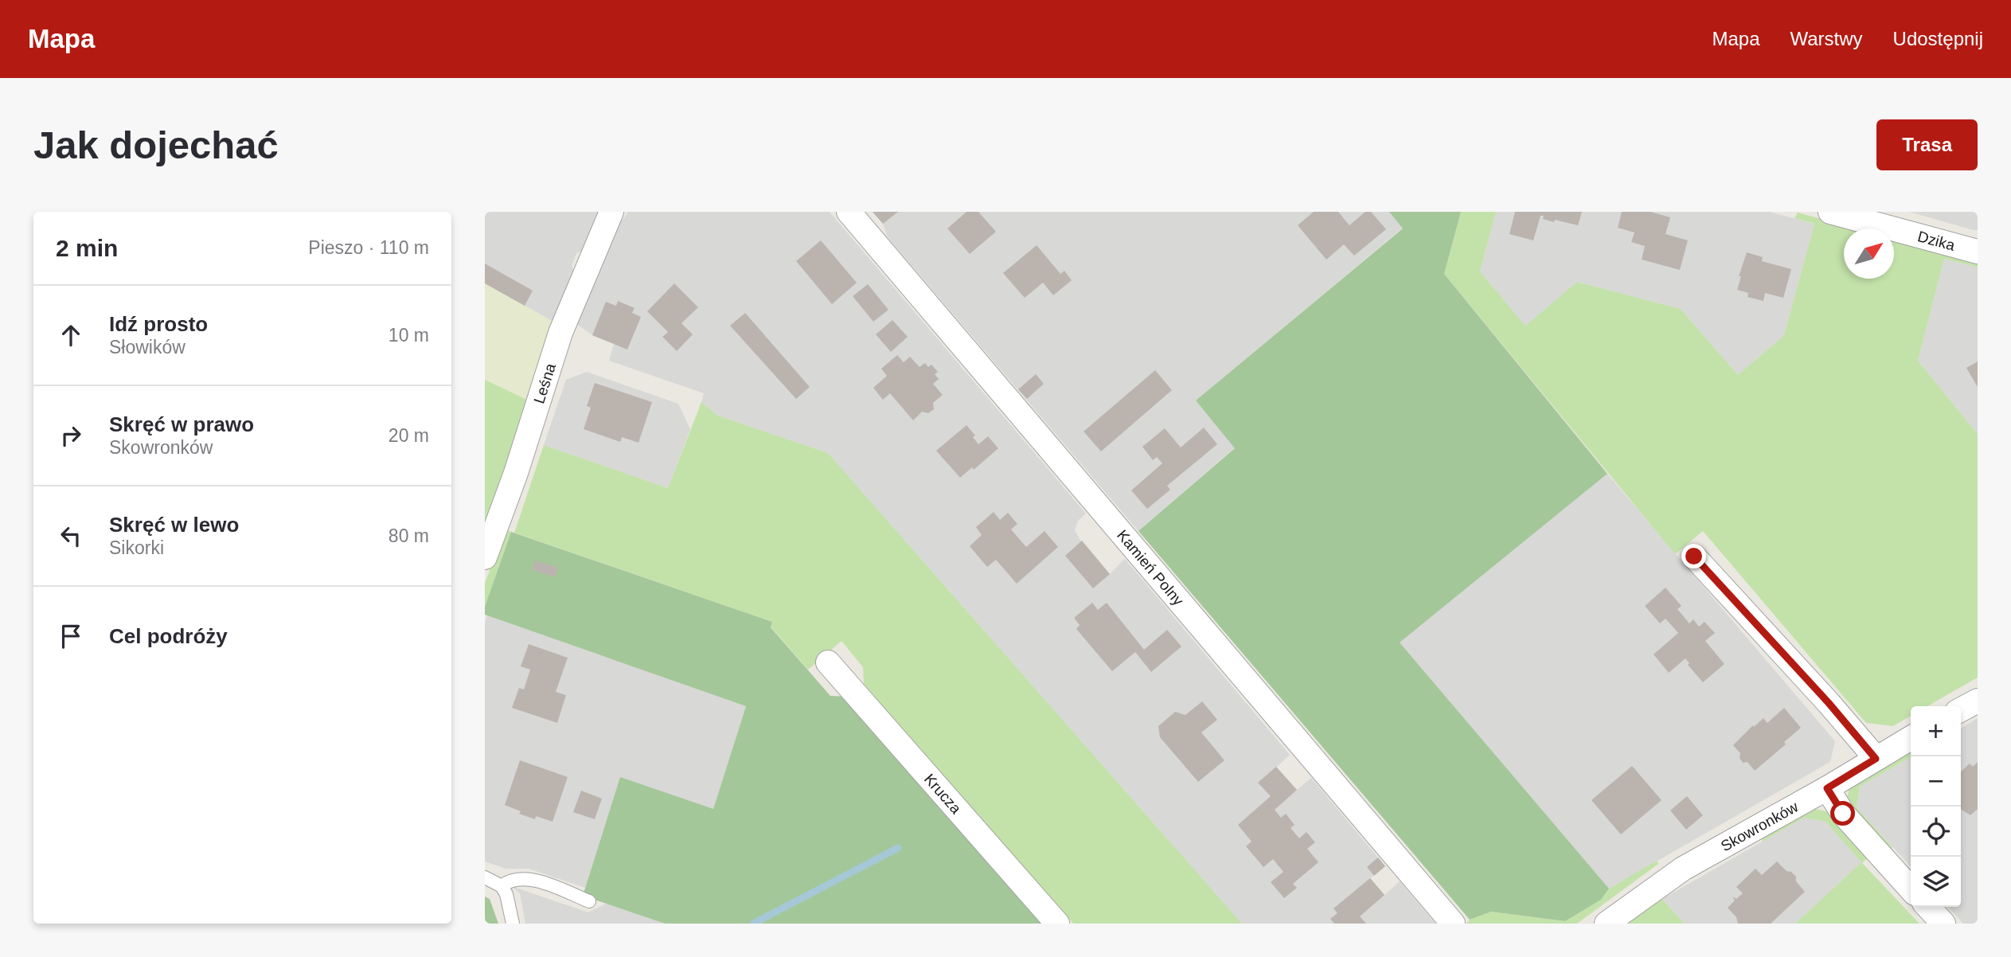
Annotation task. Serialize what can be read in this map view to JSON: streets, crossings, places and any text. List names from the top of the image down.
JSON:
{
  "streets": {
    "street": [
      "Dzika",
      "Leśna",
      "Kamień Polny",
      "Krucza",
      "Skowronków"
    ]
  },
  "north": "top right",
  "page": {
    "header": "Mapa",
    "nav": ["Mapa", "Warstwy", "Udostępnij"],
    "buttons": "Trasa",
    "title": "Jak dojechać",
    "heading": ["2 min", "Pieszo · 110 m"],
    "list": [
      ["Idź prosto", "Słowików", "10 m"],
      ["Skręć w prawo", "Skowronków", "20 m"],
      ["Skręć w lewo", "Sikorki", "80 m"],
      "Cel podróży"
    ],
    "map_buttons": ["+", "−"]
  }
}
